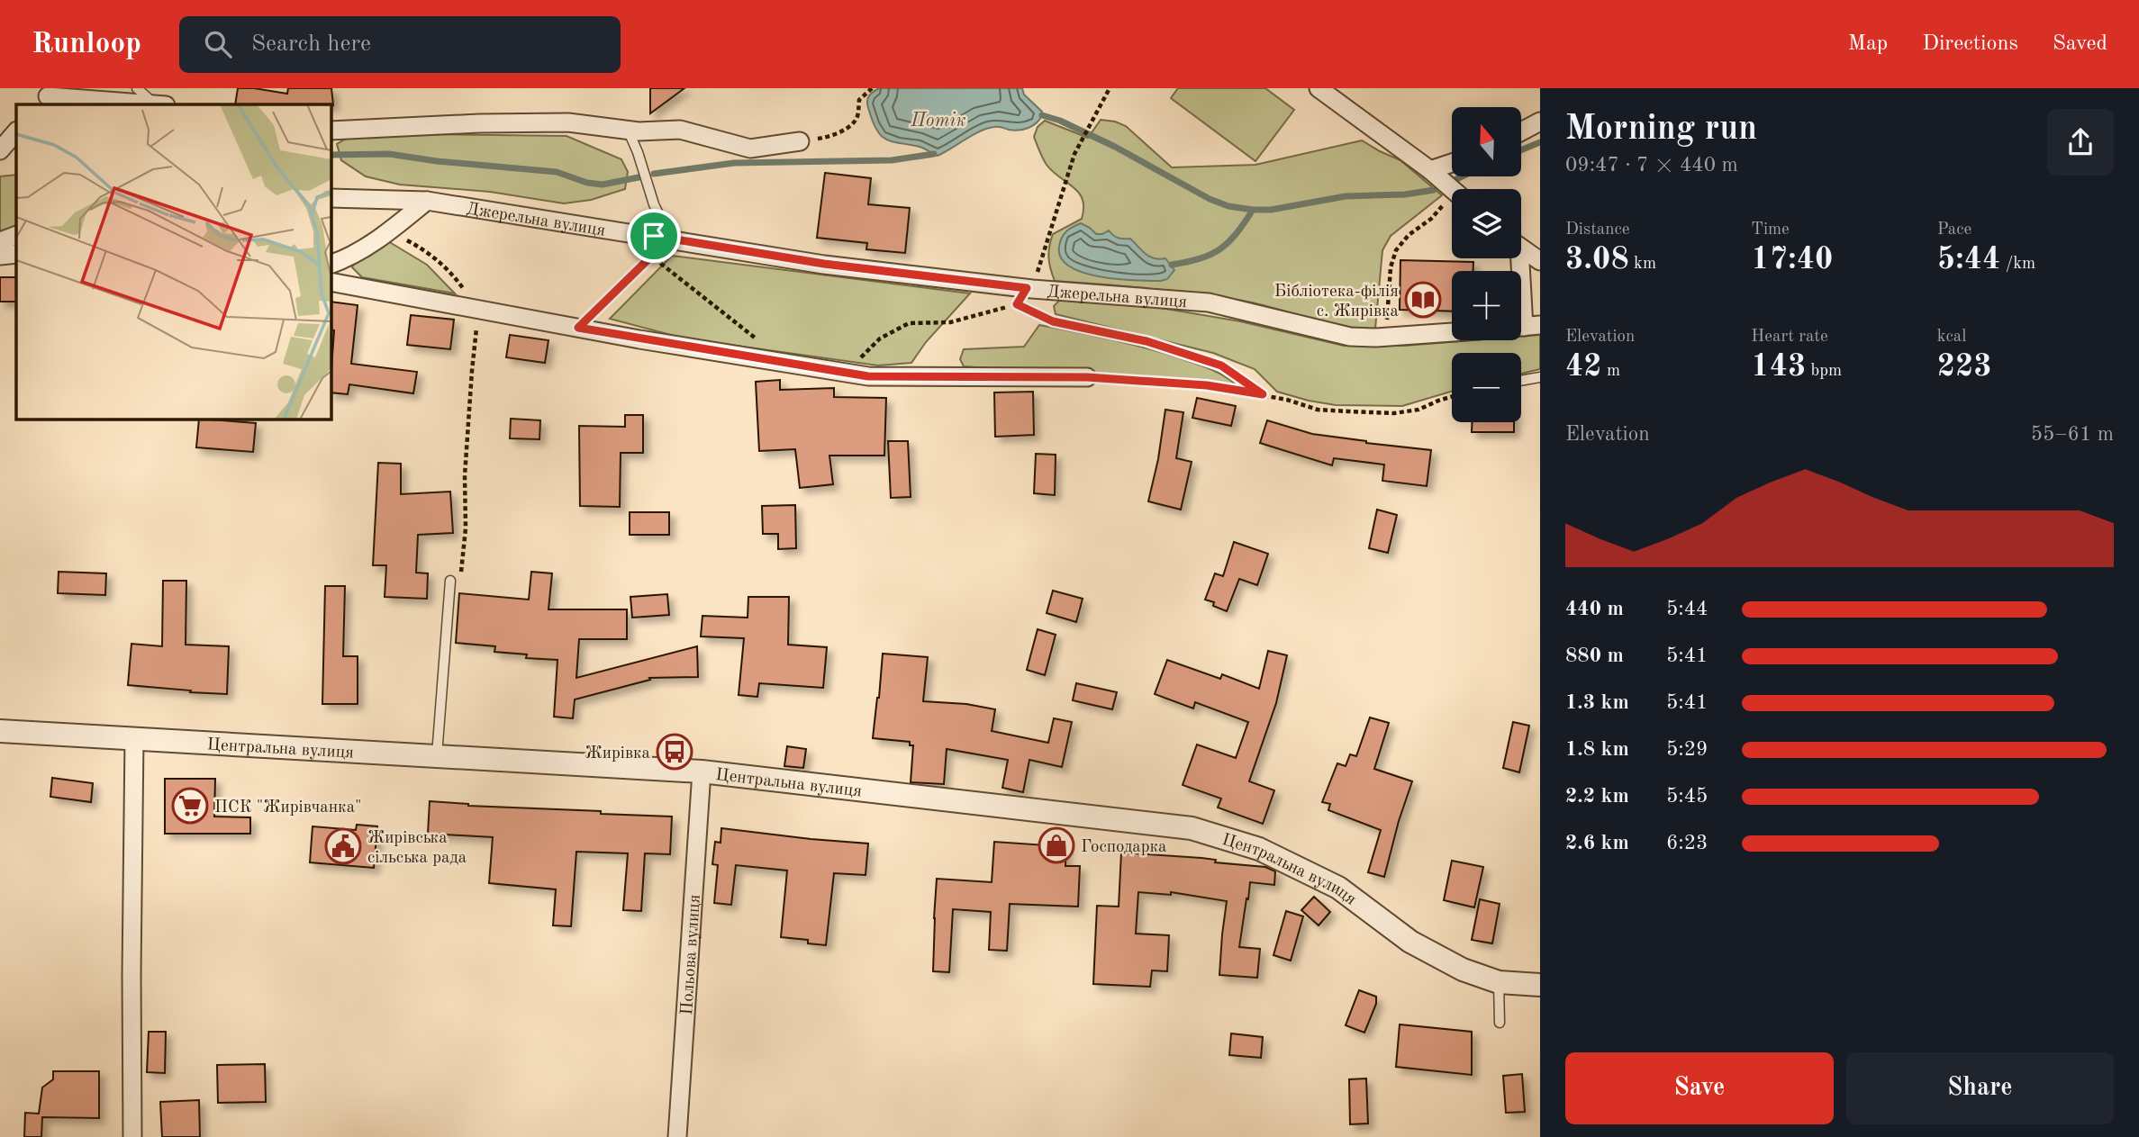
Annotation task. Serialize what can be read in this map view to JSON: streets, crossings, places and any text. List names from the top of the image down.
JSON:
{
  "streets": {
    "street": ["Джерельна вулиця", "Центральна вулиця", "Польова вулиця"]
  },
  "crossings": [
    ["Центральна вулиця", "Польова вулиця"]
  ],
  "water": ["Потік"],
  "places": {
    "library": ["Бібліотека-філія с. Жирівка"],
    "bus stop": ["Жирівка"],
    "supermarket": ["ПСК \"Жирівчанка\""],
    "shop": ["Господарка"],
    "public building": ["Жирівська сільська рада"]
  },
  "north": "top",
  "page": {
    "header": "Runloop",
    "search": "Search here",
    "nav": ["Map", "Directions", "Saved"],
    "heading": ["Morning run", "09:47 · 7 × 440 m"],
    "map_buttons": ["+", "−"],
    "stats": [
      ["Distance", "3.08 km"],
      ["Time", "17:40"],
      ["Pace", "5:44 /km"],
      ["Elevation", "42 m"],
      ["Heart rate", "143 bpm"],
      ["kcal", "223"]
    ],
    "chart": ["Elevation", "55–61 m"],
    "list": [
      {
        "name": "440 m",
        "note": "5:44"
      },
      {
        "name": "880 m",
        "note": "5:41"
      },
      {
        "name": "1.3 km",
        "note": "5:41"
      },
      {
        "name": "1.8 km",
        "note": "5:29"
      },
      {
        "name": "2.2 km",
        "note": "5:45"
      },
      {
        "name": "2.6 km",
        "note": "6:23"
      }
    ],
    "buttons": ["Save", "Share"]
  }
}
